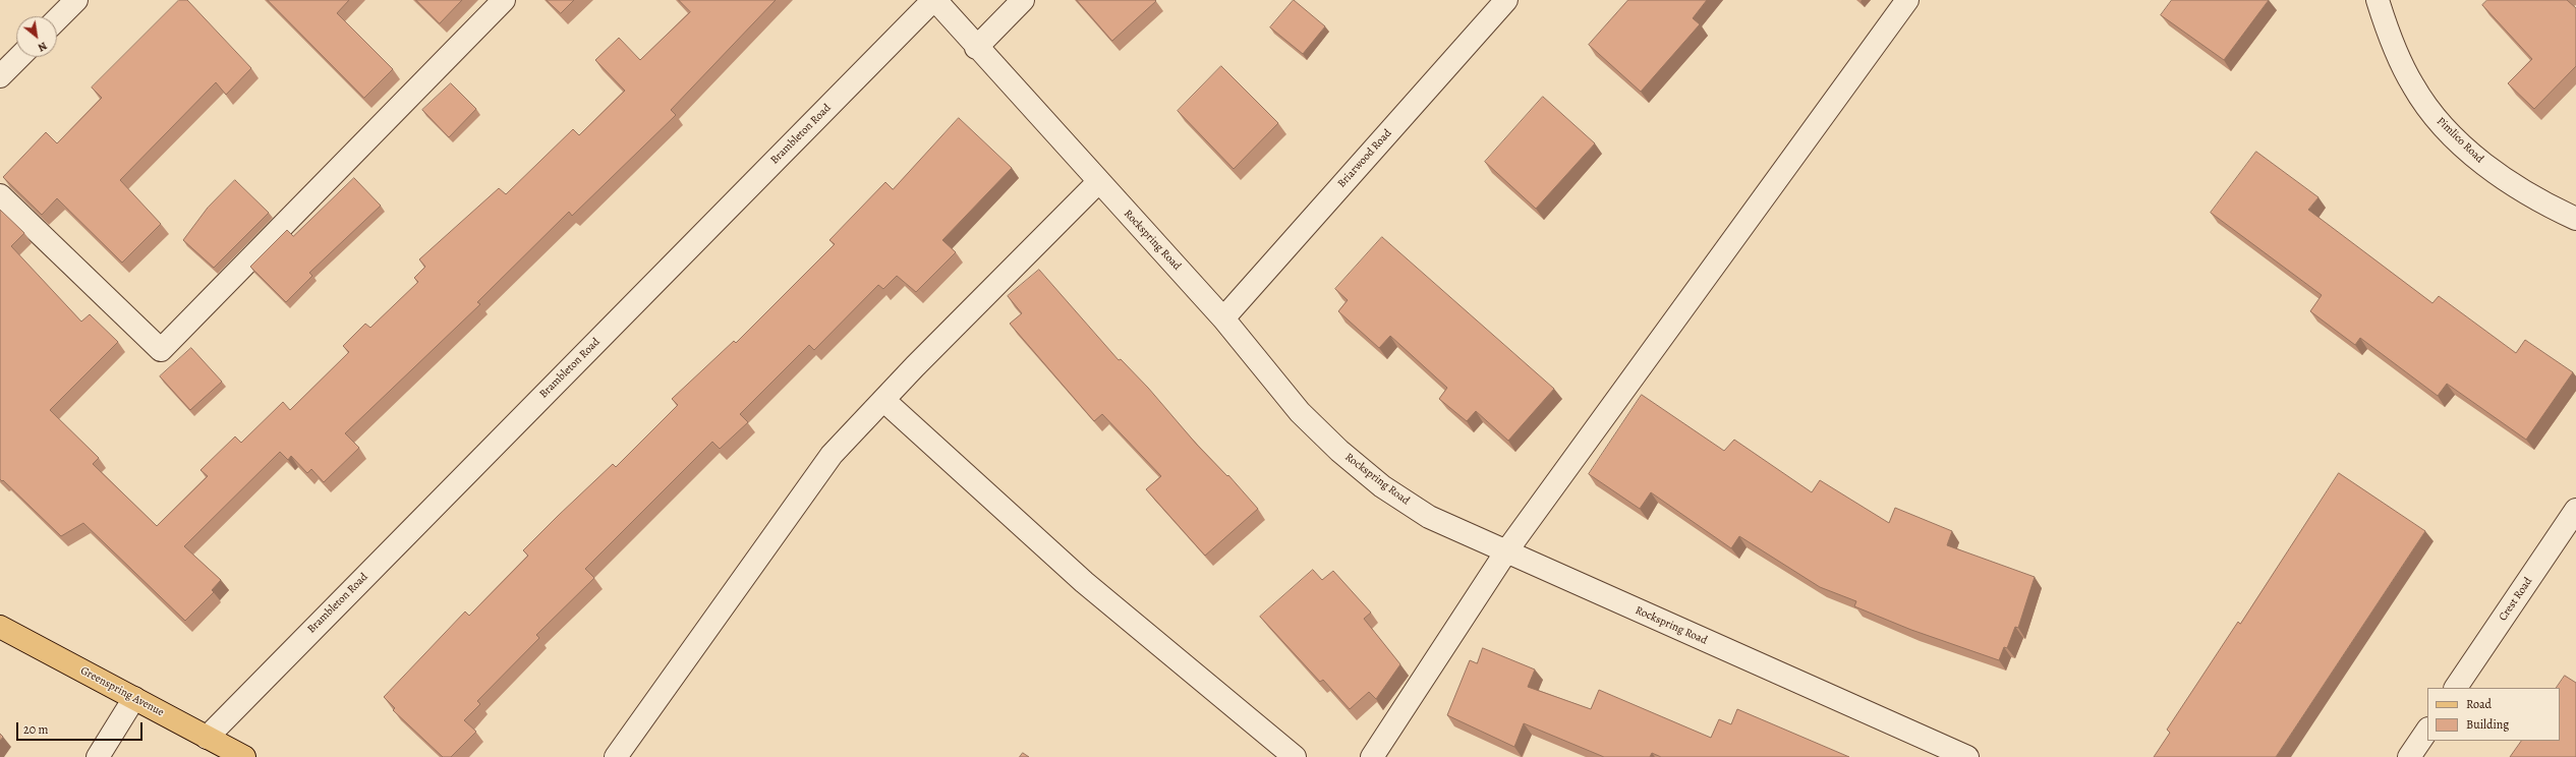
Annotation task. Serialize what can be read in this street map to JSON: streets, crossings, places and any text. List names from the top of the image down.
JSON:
{
  "streets": {
    "main road": ["Greenspring Avenue"],
    "street": [
      "Brambleton Road",
      "Pimlico Road",
      "Briarwood Road",
      "Rockspring Road",
      "Crest Road"
    ]
  },
  "crossings": [
    ["Brambleton Road", "Rockspring Road"],
    ["Brambleton Road", "Greenspring Avenue"],
    ["Briarwood Road", "Rockspring Road"]
  ],
  "legend": ["Road", "Building"],
  "scale_bar": "20 m",
  "north": "bottom right"
}
